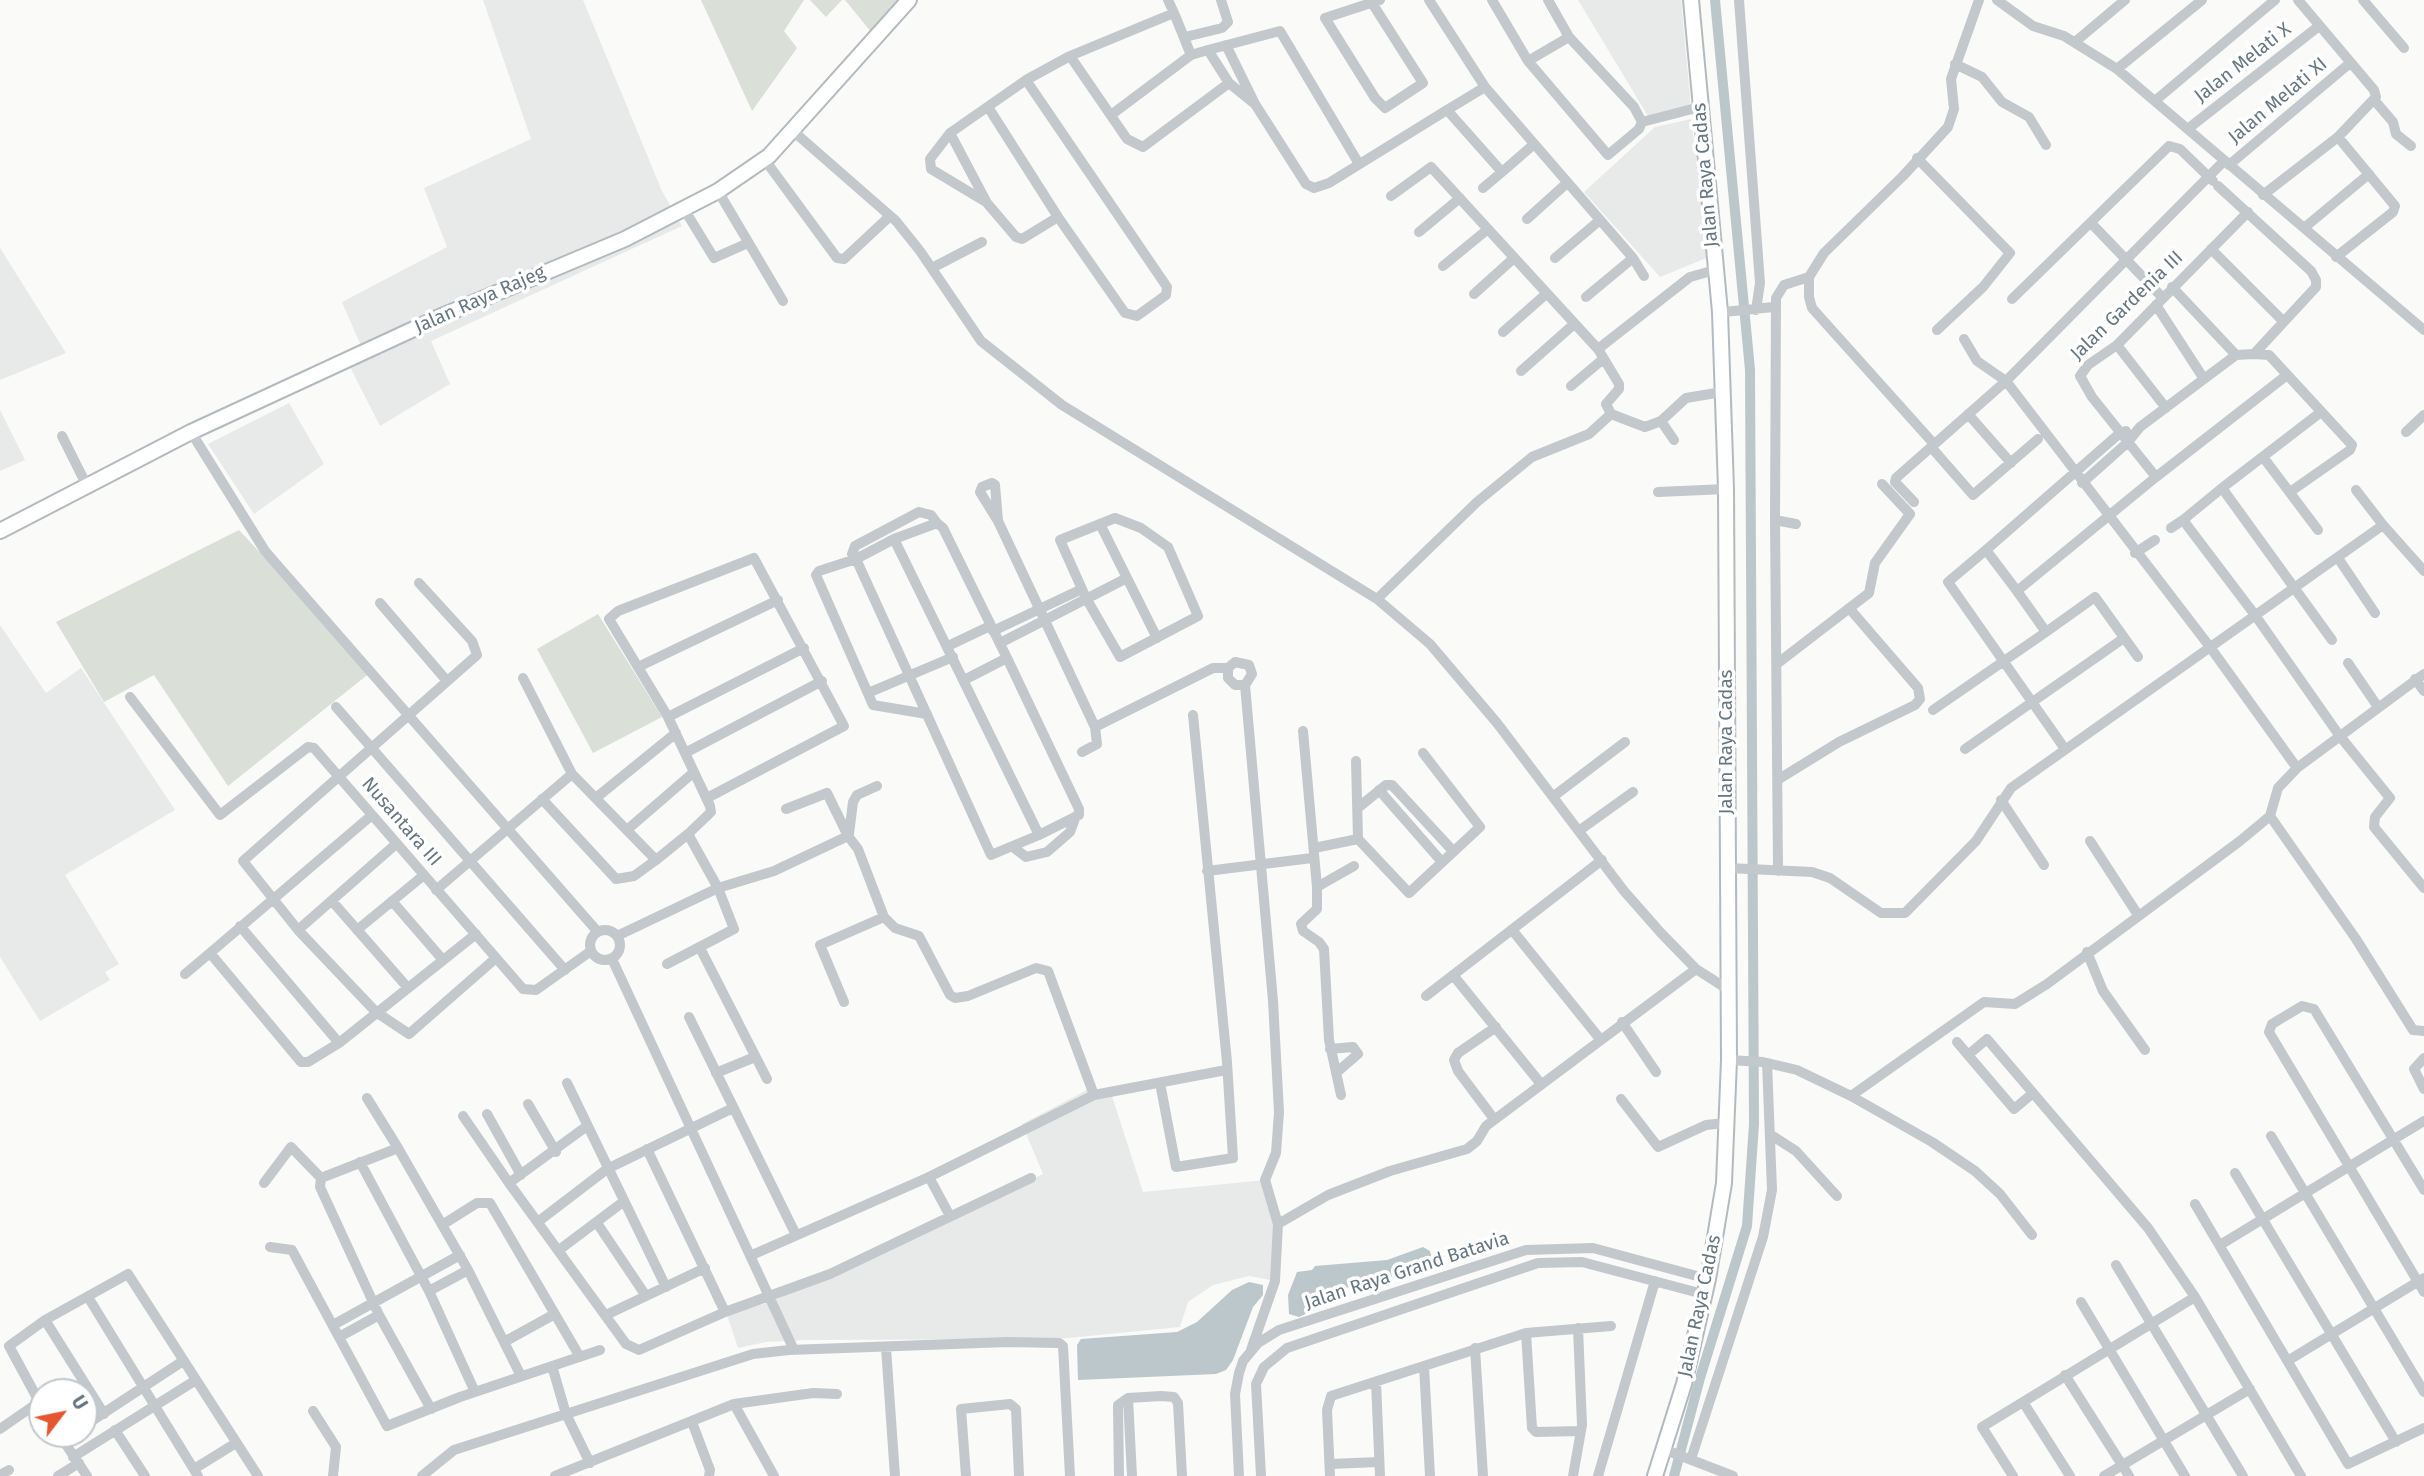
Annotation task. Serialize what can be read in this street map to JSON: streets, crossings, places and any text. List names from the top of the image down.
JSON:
{
  "streets": {
    "street": [
      "Jalan Melati X",
      "Jalan Melati XI",
      "Jalan Raya Cadas",
      "Jalan Raya Rajeg",
      "Jalan Gardenia III",
      "Nusantara III",
      "Jalan Raya Grand Batavia"
    ]
  },
  "crossings": [
    ["Jalan Raya Cadas", "Jalan Raya Grand Batavia"]
  ],
  "north": "top right"
}
